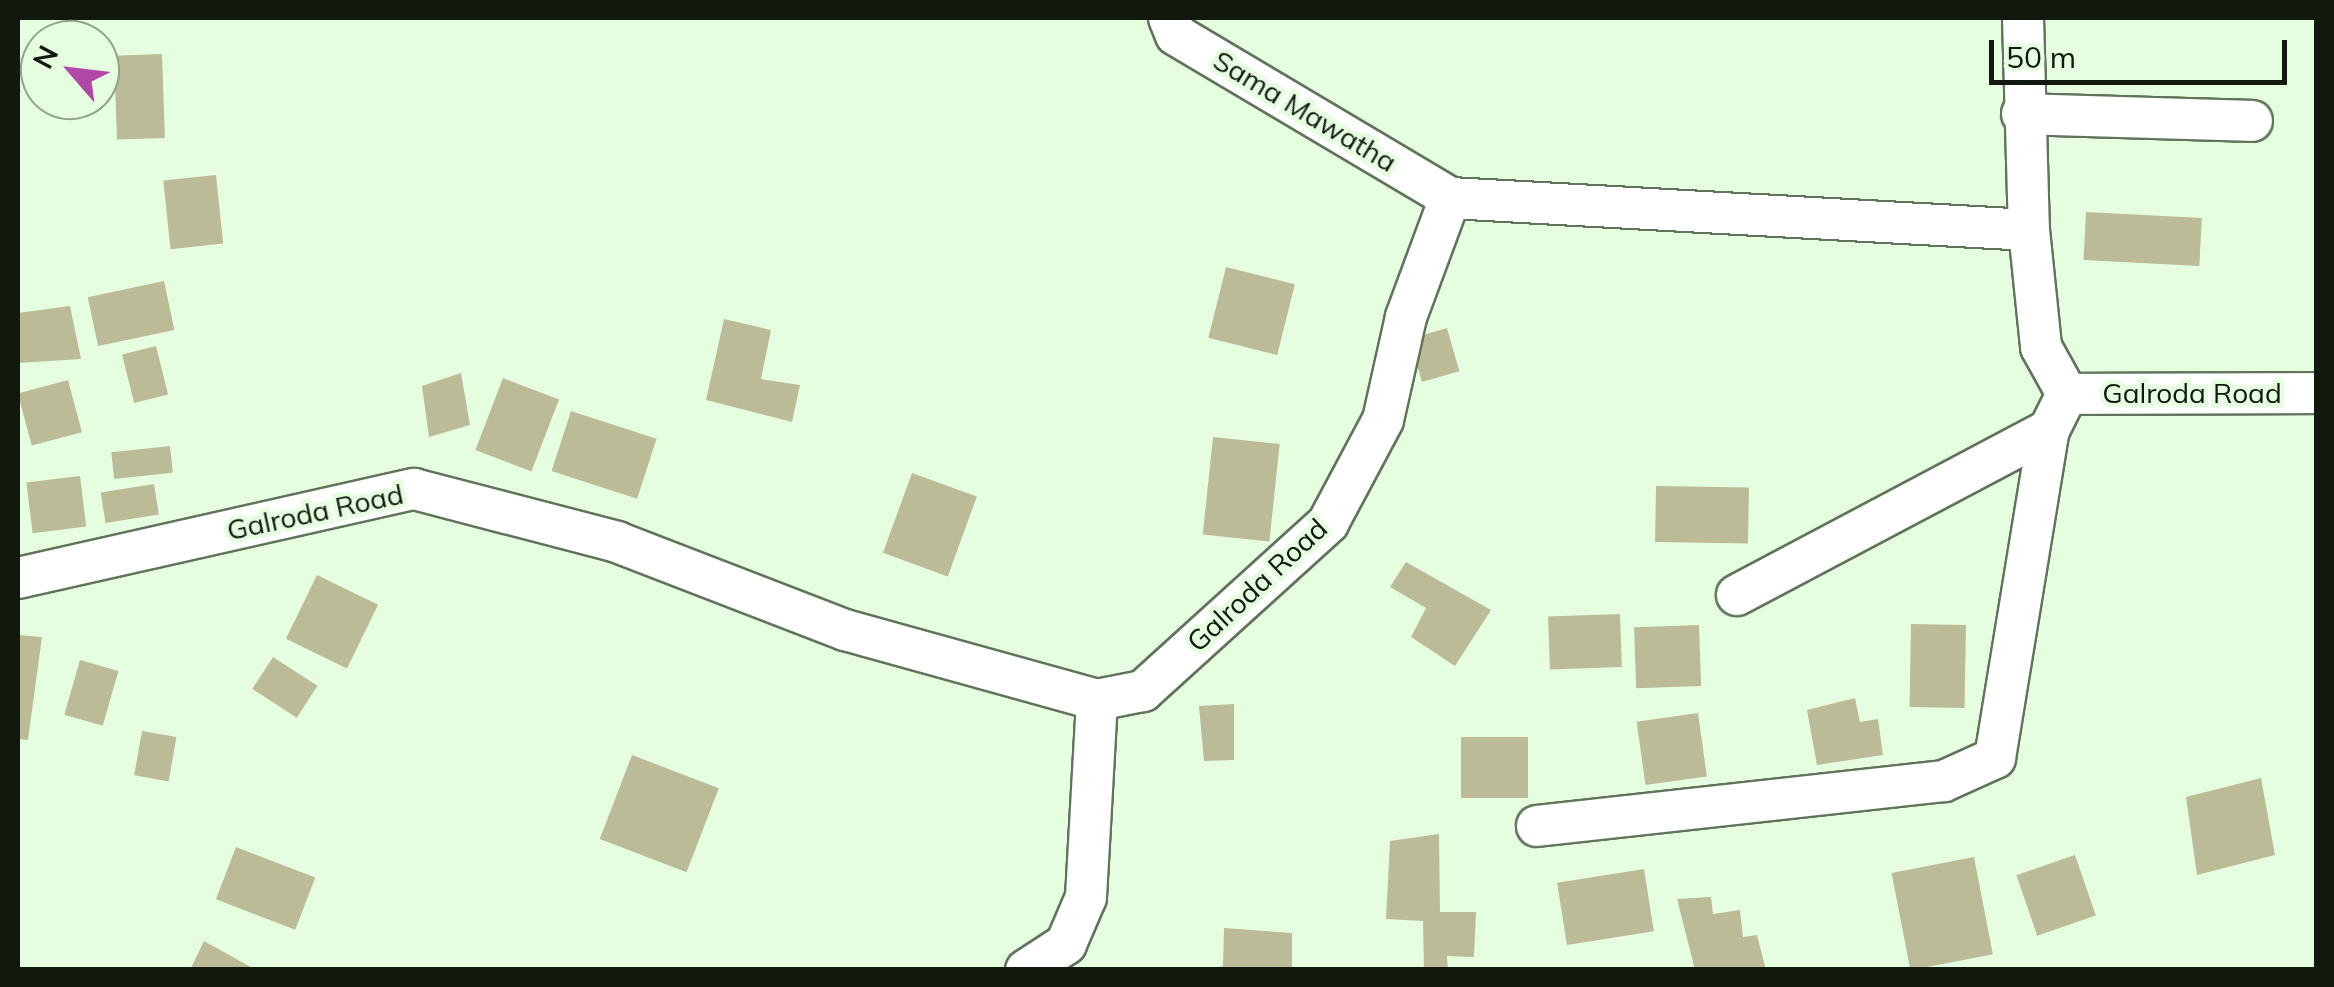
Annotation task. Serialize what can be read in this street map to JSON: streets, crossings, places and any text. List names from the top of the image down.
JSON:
{
  "streets": {
    "street": ["Sama Mawatha", "Galroda Road"]
  },
  "crossings": [
    ["Sama Mawatha", "Galroda Road"]
  ],
  "scale_bar": "50 m",
  "north": "top left"
}
